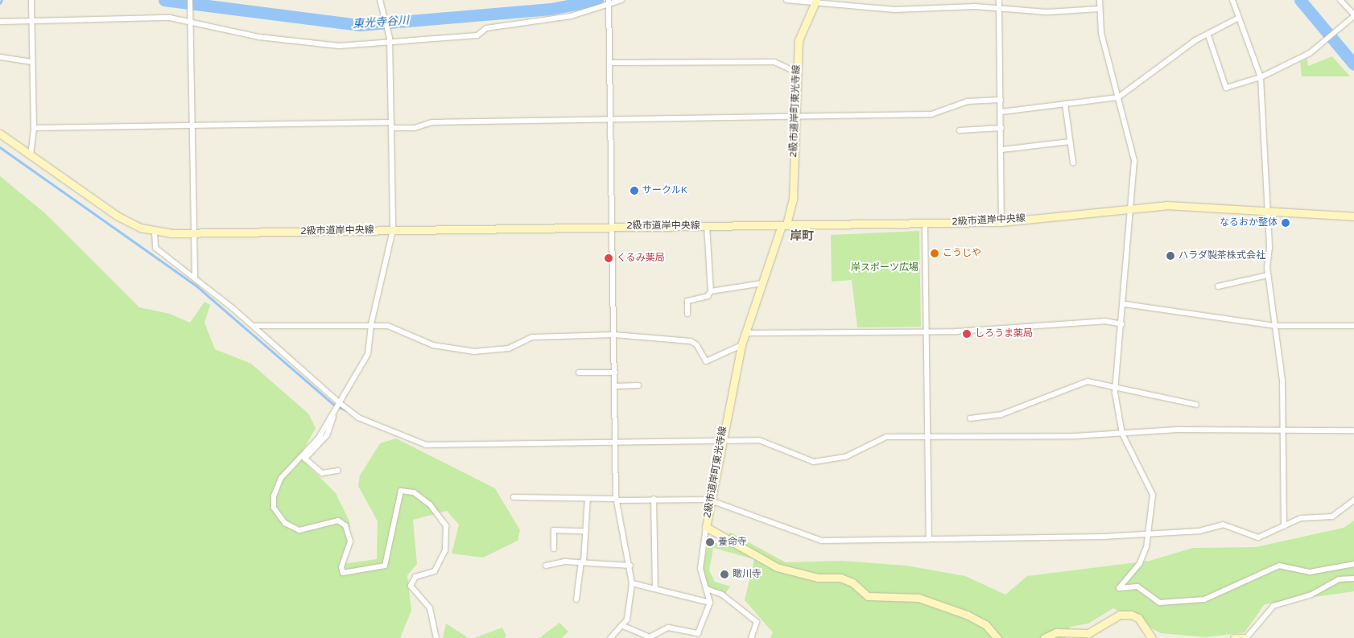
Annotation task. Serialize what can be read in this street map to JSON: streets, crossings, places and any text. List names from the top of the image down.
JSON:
{
  "streets": {
    "street": ["2級市道岸町東光寺線", "2級市道岸中央線"]
  },
  "crossings": [
    ["2級市道岸町東光寺線", "2級市道岸中央線"]
  ],
  "districts": ["岸町"],
  "water": ["東光寺谷川"],
  "parks": ["岸スポーツ広場"],
  "places": [
    "サークルK",
    "なるおか整体",
    "こうじや",
    "ハラダ製茶株式会社",
    "くるみ薬局",
    "しろうま薬局",
    "養命寺",
    "瞰川寺"
  ]
}
